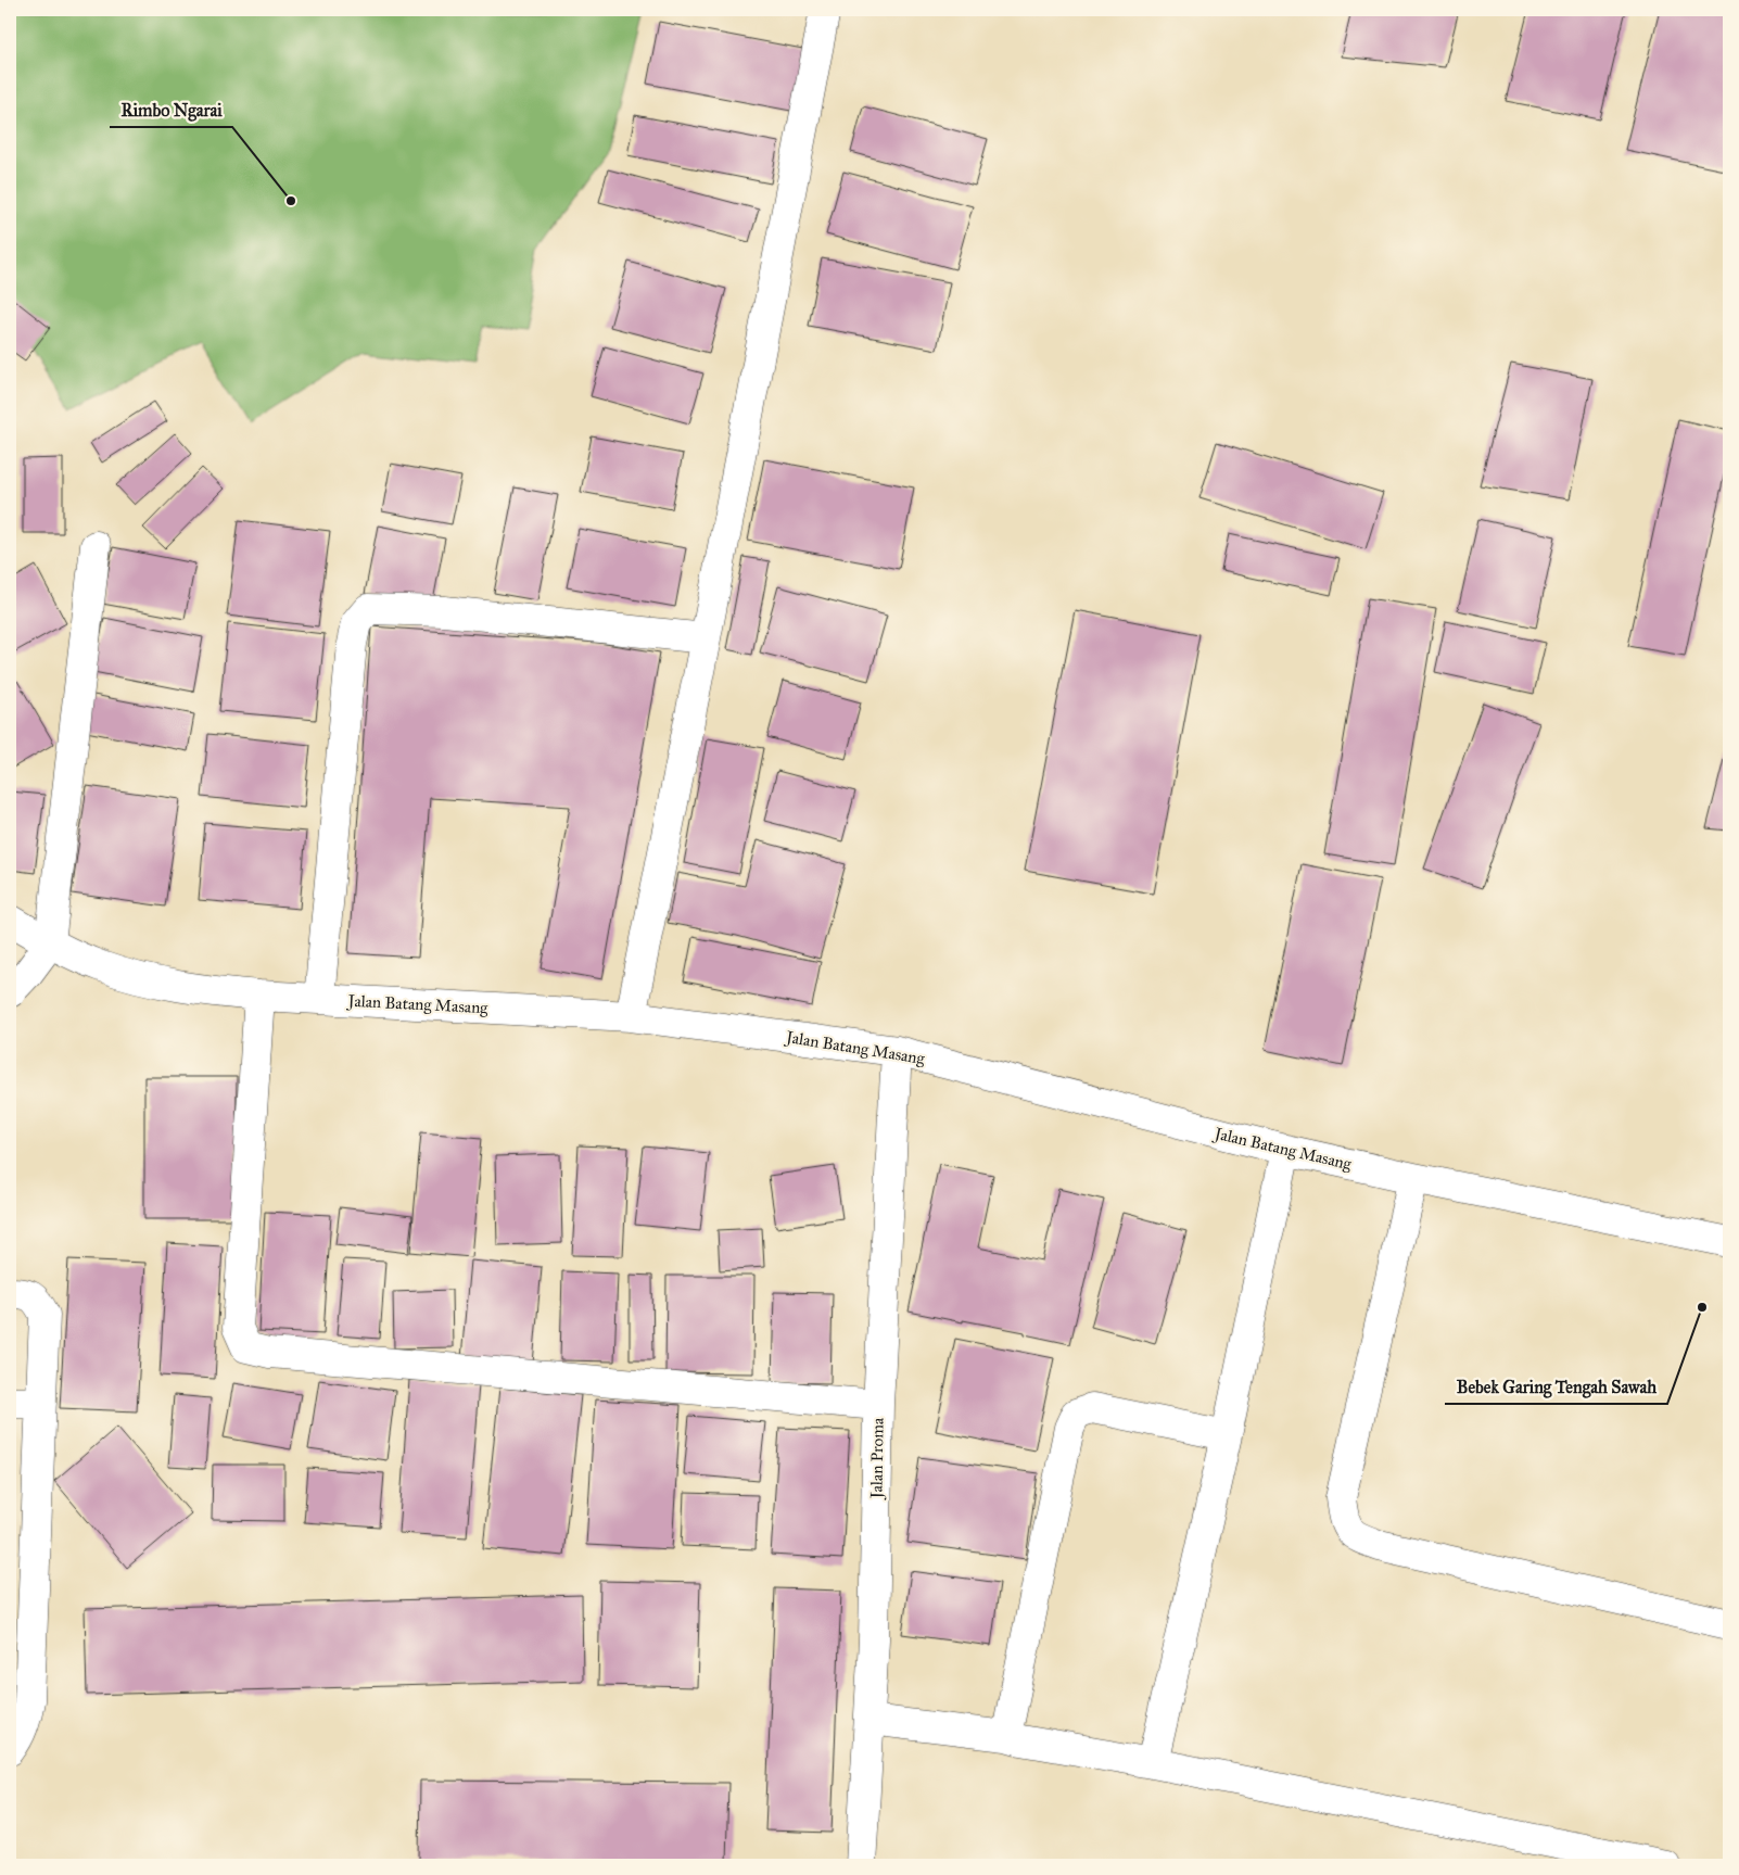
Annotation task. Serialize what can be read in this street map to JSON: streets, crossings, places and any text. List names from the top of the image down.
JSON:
{
  "streets": {
    "street": ["Jalan Batang Masang", "Jalan Proma"]
  },
  "crossings": [
    ["Jalan Batang Masang", "Jalan Proma"]
  ],
  "places": ["Rimbo Ngarai", "Bebek Garing Tengah Sawah"]
}
